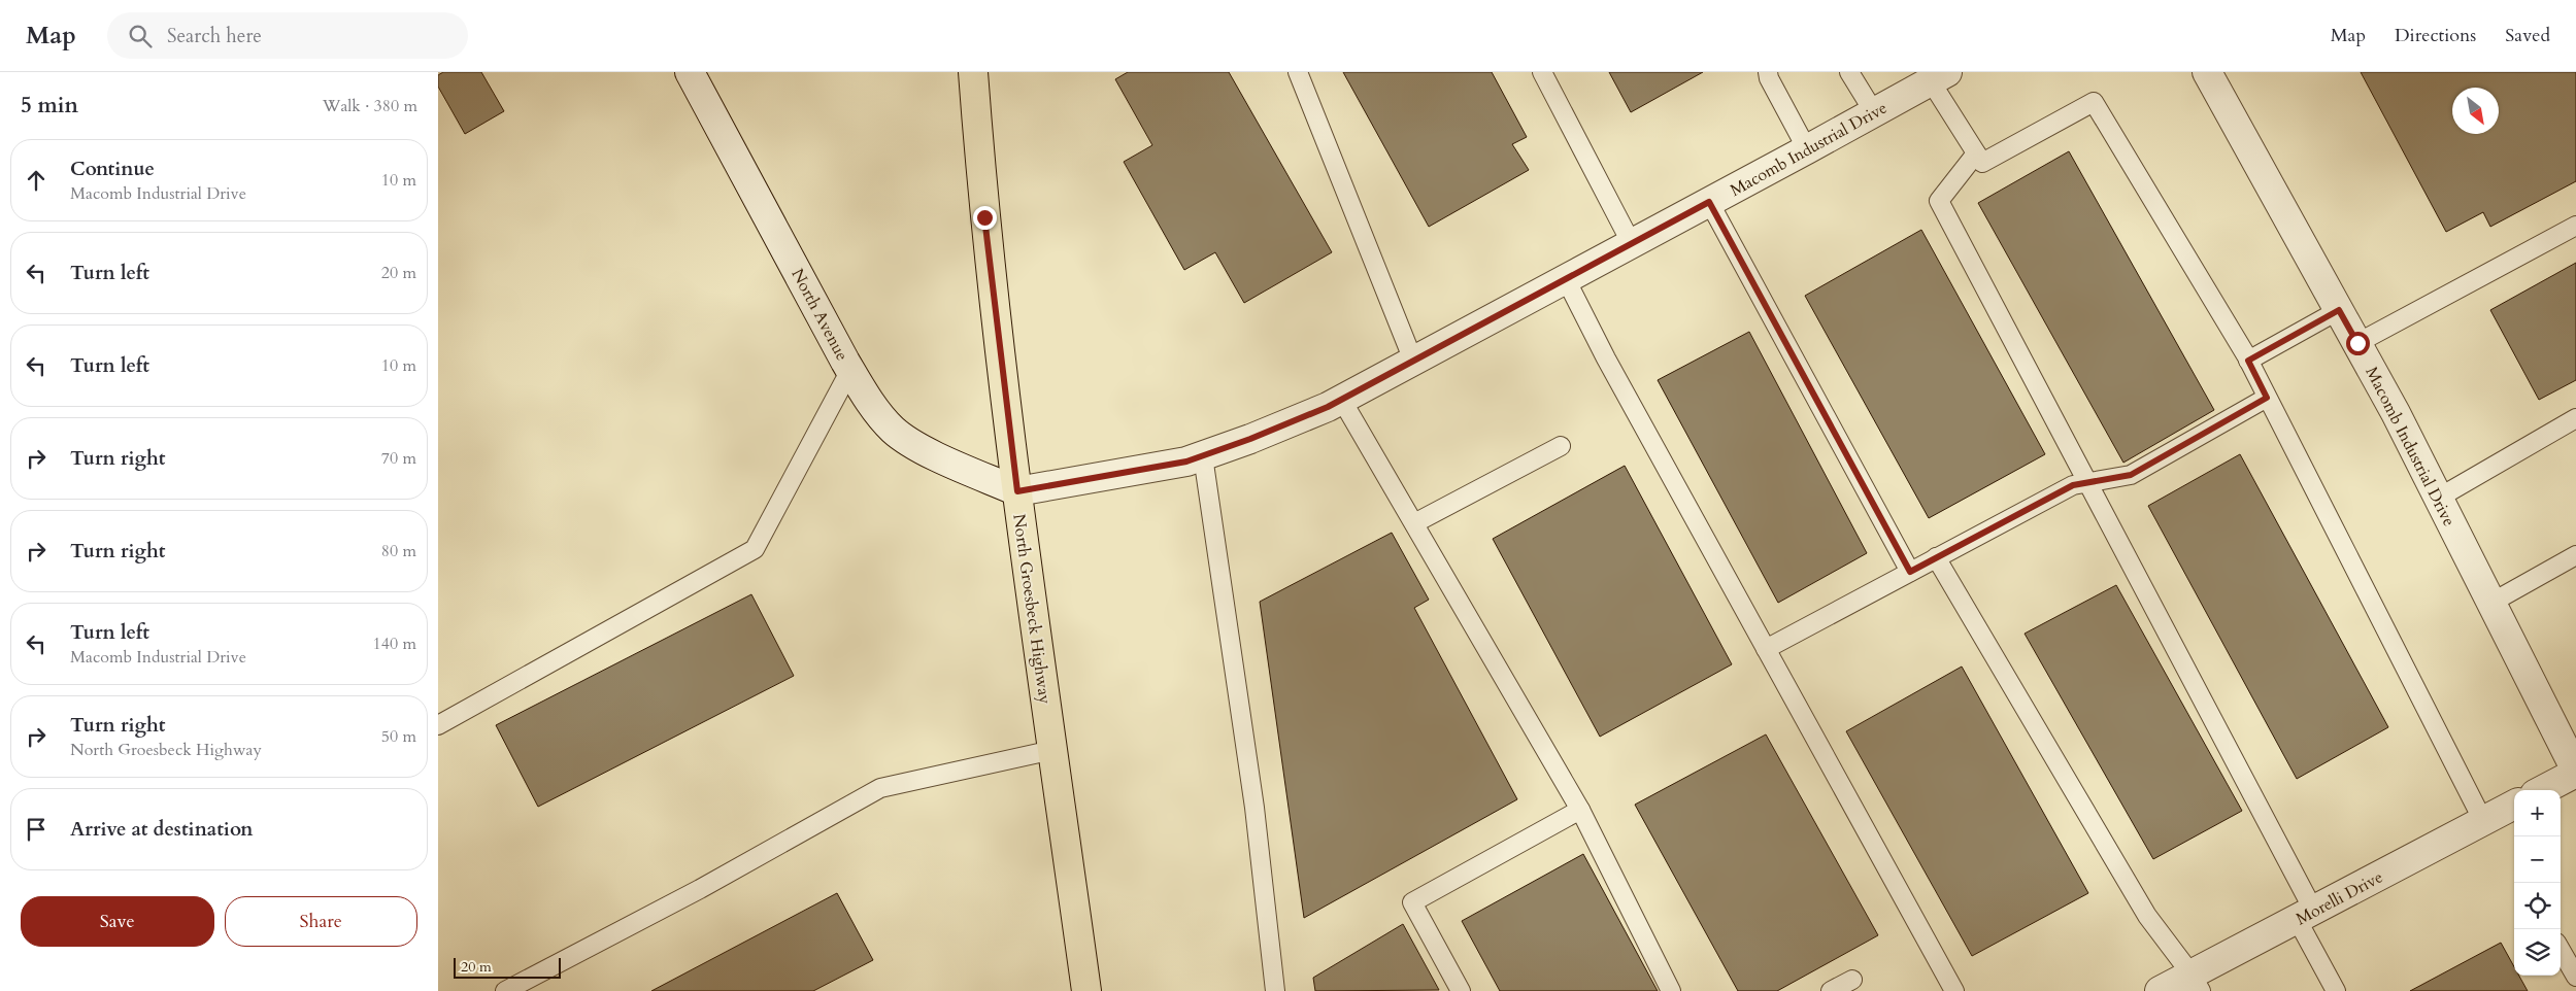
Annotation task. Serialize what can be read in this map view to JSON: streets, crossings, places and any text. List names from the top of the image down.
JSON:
{
  "streets": {
    "main road": ["North Groesbeck Highway"],
    "street": ["Macomb Industrial Drive", "North Avenue", "Morelli Drive"]
  },
  "crossings": [
    ["Macomb Industrial Drive", "North Avenue"],
    ["Macomb Industrial Drive", "North Groesbeck Highway"],
    ["North Avenue", "North Groesbeck Highway"]
  ],
  "scale_bar": "20 m",
  "north": "bottom right",
  "page": {
    "header": "Map",
    "search": "Search here",
    "nav": ["Map", "Directions", "Saved"],
    "heading": ["5 min", "Walk · 380 m"],
    "list": [
      ["Continue", "Macomb Industrial Drive", "10 m"],
      ["Turn left", "20 m"],
      ["Turn left", "10 m"],
      ["Turn right", "70 m"],
      ["Turn right", "80 m"],
      ["Turn left", "Macomb Industrial Drive", "140 m"],
      ["Turn right", "North Groesbeck Highway", "50 m"],
      "Arrive at destination"
    ],
    "map_buttons": ["+", "−"],
    "buttons": ["Save", "Share"],
    "scale": "20 m"
  }
}
